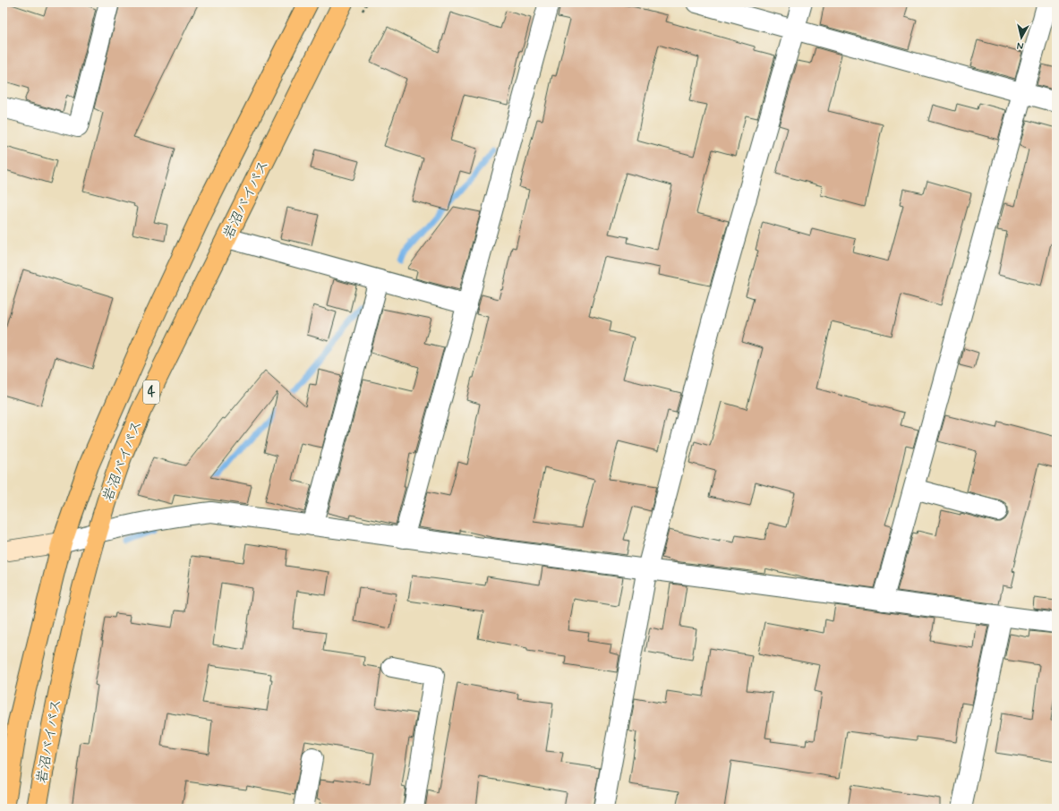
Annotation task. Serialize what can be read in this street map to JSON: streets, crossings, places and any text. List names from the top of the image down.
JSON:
{
  "streets": {
    "highway": ["岩沼バイパス", "4"]
  },
  "north": "bottom"
}
